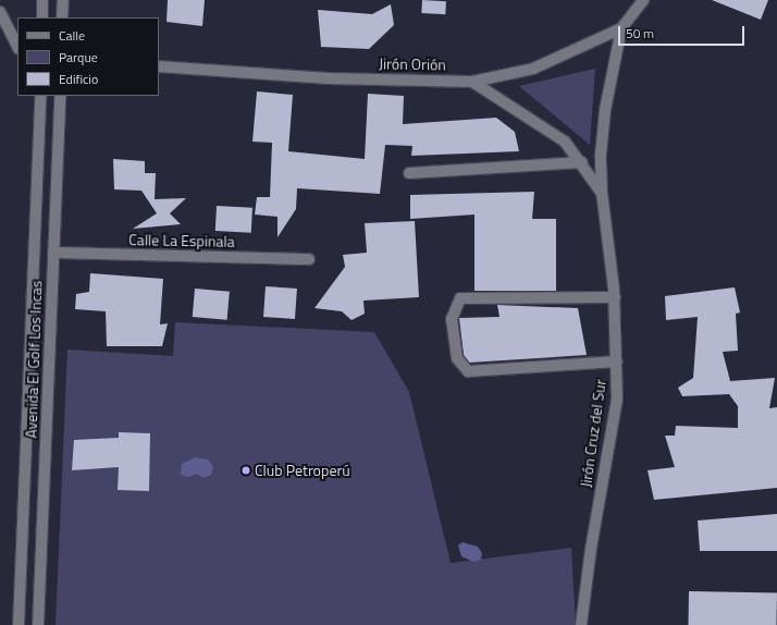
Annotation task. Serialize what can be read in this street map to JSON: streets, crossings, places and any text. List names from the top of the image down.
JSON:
{
  "streets": {
    "street": [
      "Jirón Orión",
      "Calle La Espinala",
      "Avenida El Golf Los Incas",
      "Jirón Cruz del Sur"
    ]
  },
  "crossings": [
    ["Jirón Orión", "Jirón Cruz del Sur"],
    ["Calle La Espinala", "Avenida El Golf Los Incas"]
  ],
  "places": ["Club Petroperú"],
  "legend": ["Calle", "Parque", "Edificio"],
  "scale_bar": "50 m"
}
